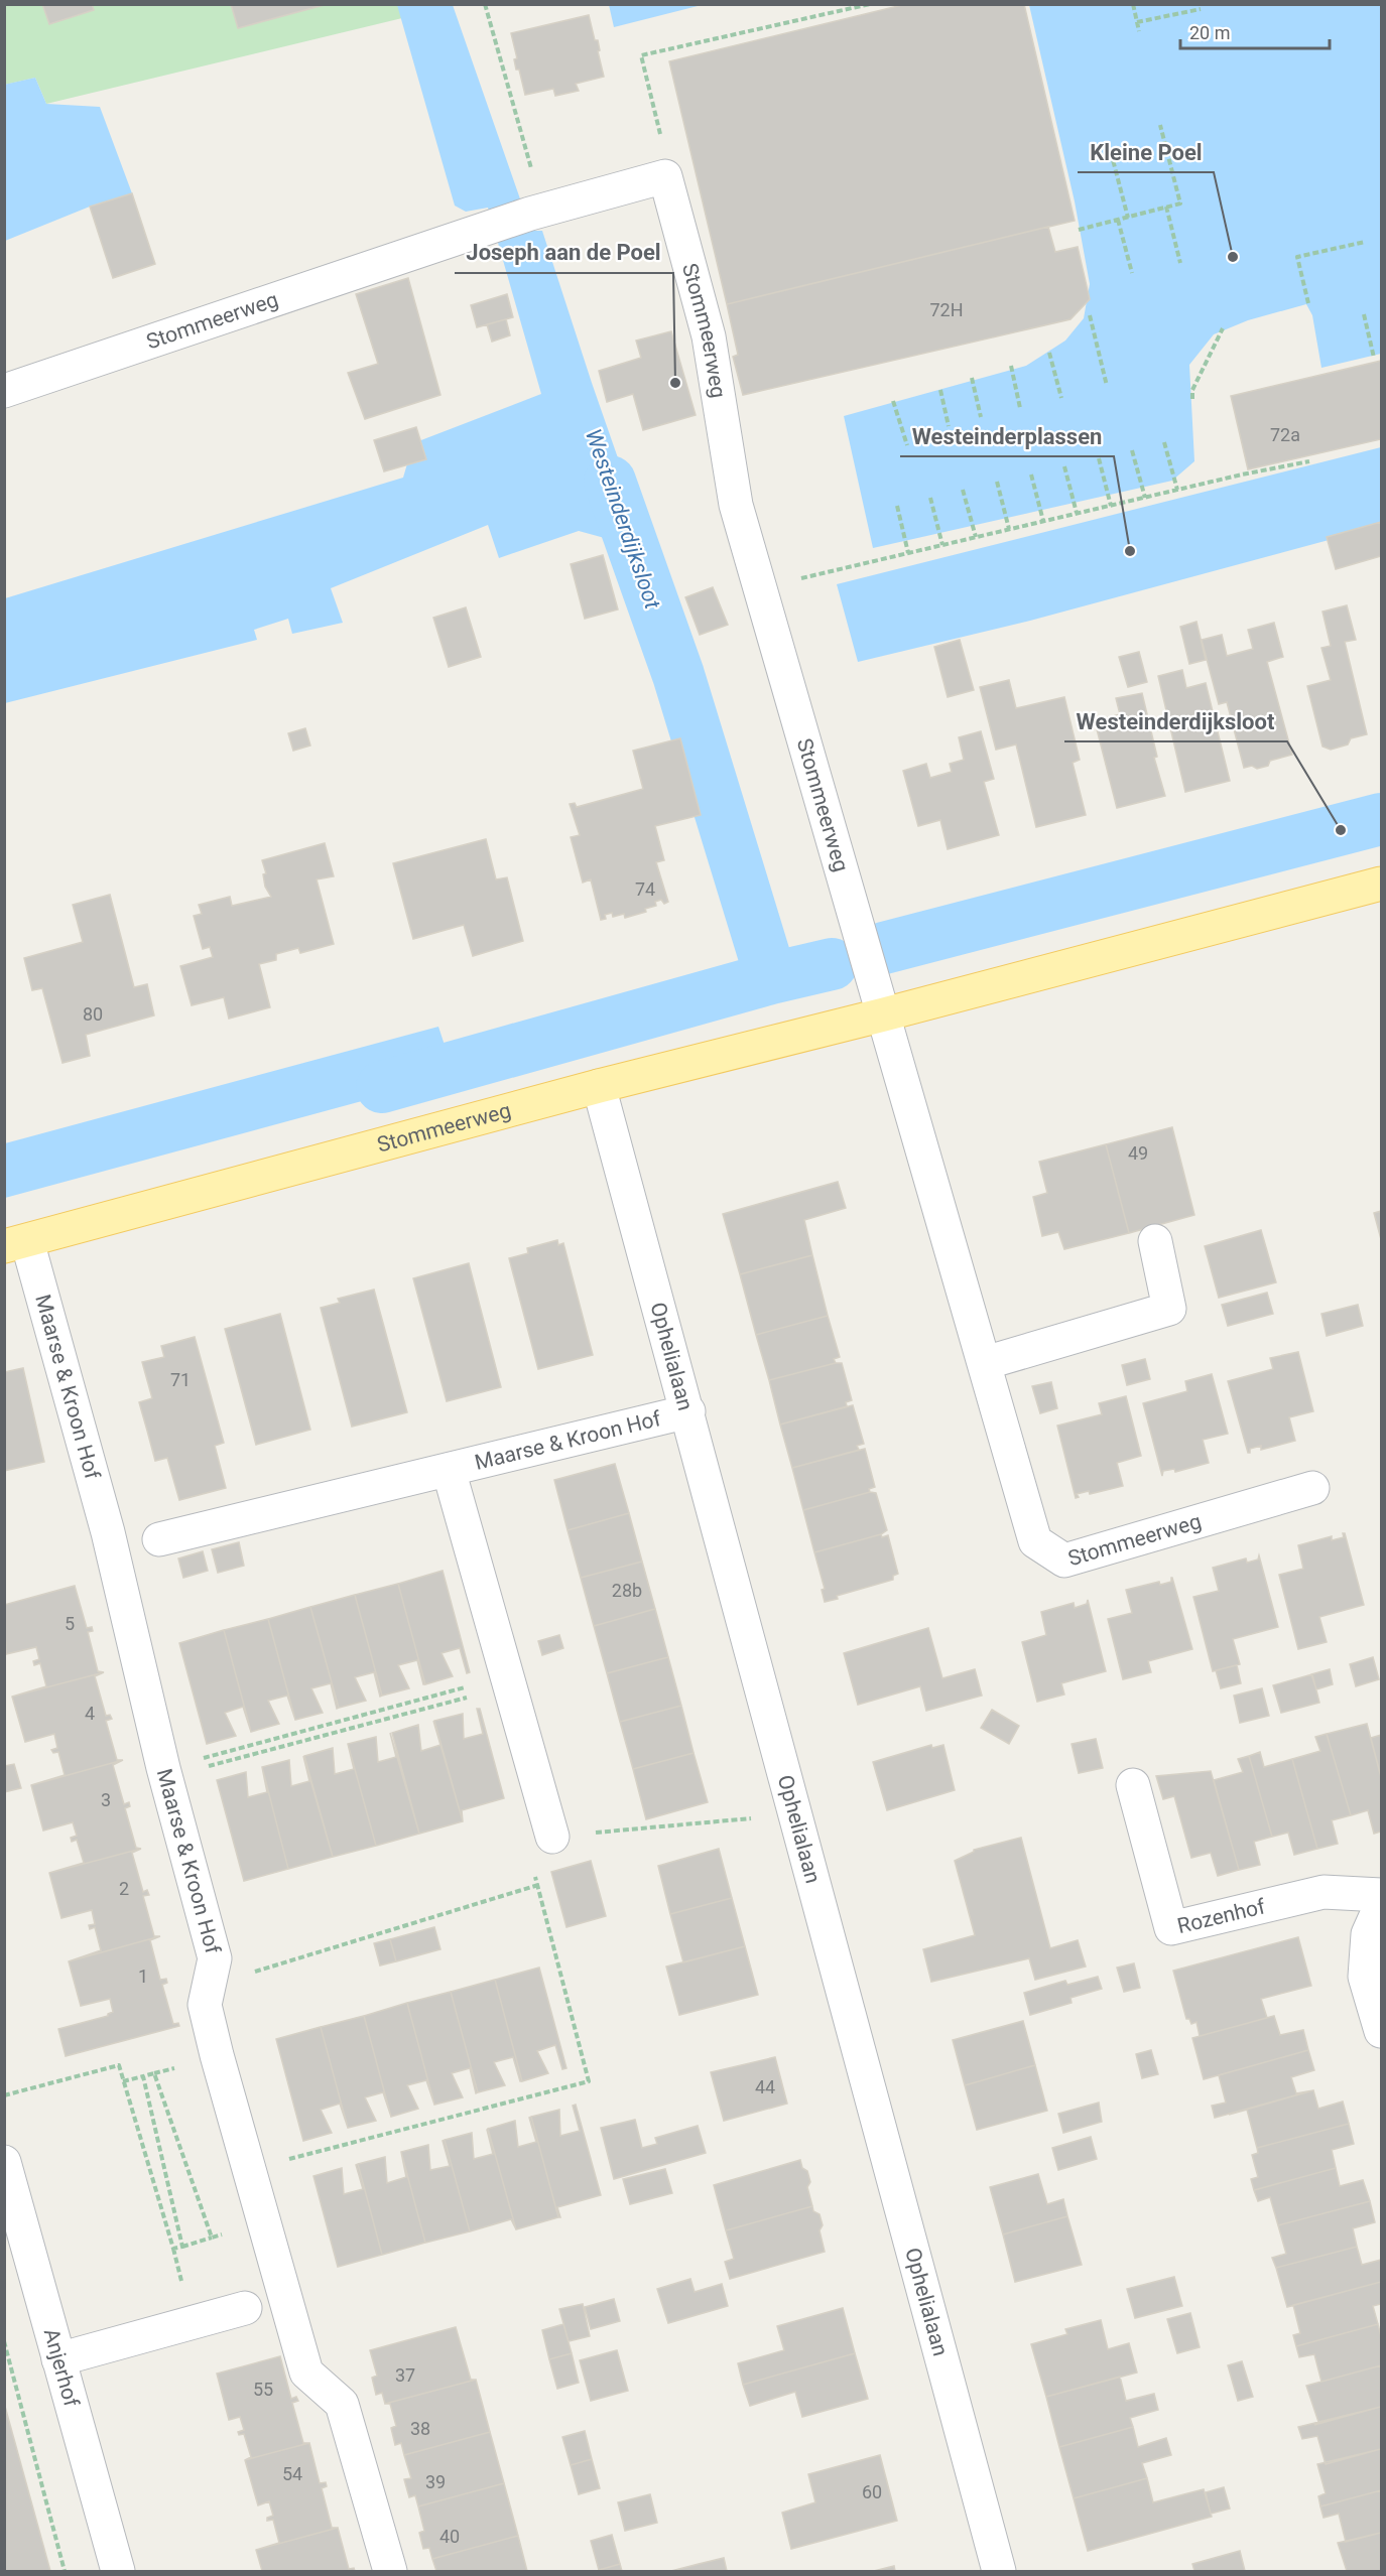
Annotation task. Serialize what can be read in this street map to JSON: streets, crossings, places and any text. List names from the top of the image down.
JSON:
{
  "streets": {
    "main road": ["Stommeerweg"],
    "street": [
      "Ophelialaan",
      "Maarse & Kroon Hof",
      "Rozenhof",
      "Anjerhof"
    ]
  },
  "crossings": [
    ["Stommeerweg", "Ophelialaan"],
    ["Stommeerweg", "Maarse & Kroon Hof"],
    ["Ophelialaan", "Maarse & Kroon Hof"]
  ],
  "water": ["Westeinderdijksloot"],
  "places": [
    "Kleine Poel",
    "Joseph aan de Poel",
    "Westeinderplassen",
    "Westeinderdijksloot"
  ],
  "house_numbers": [
    "72H",
    "72a",
    "74",
    "80",
    "49",
    "71",
    "28b",
    "5",
    "4",
    "3",
    "2",
    "1",
    "44",
    "37",
    "55",
    "38",
    "54",
    "39",
    "60",
    "40"
  ],
  "scale_bar": "20 m"
}
